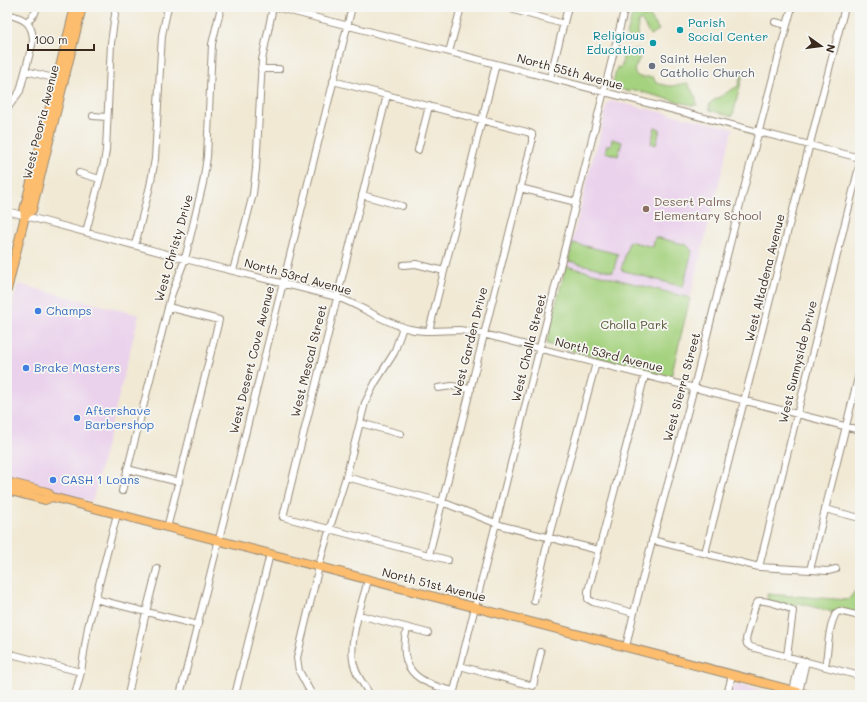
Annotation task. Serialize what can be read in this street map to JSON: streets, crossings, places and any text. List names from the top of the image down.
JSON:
{
  "streets": {
    "main road": ["West Peoria Avenue", "North 51st Avenue"],
    "street": [
      "North 55th Avenue",
      "West Christy Drive",
      "North 53rd Avenue",
      "West Altadena Avenue",
      "West Garden Drive",
      "West Cholla Street",
      "West Desert Cove Avenue",
      "West Mescal Street",
      "West Sunnyside Drive",
      "West Sierra Street"
    ]
  },
  "crossings": [
    ["North 55th Avenue", "West Altadena Avenue"],
    ["North 55th Avenue", "West Cholla Street"],
    ["North 55th Avenue", "West Desert Cove Avenue"],
    ["North 55th Avenue", "West Sierra Street"],
    ["West Peoria Avenue", "North 53rd Avenue"],
    ["West Christy Drive", "North 53rd Avenue"],
    ["North 53rd Avenue", "West Altadena Avenue"],
    ["North 53rd Avenue", "West Garden Drive"],
    ["North 53rd Avenue", "West Cholla Street"],
    ["North 53rd Avenue", "West Desert Cove Avenue"],
    ["North 53rd Avenue", "West Mescal Street"],
    ["North 53rd Avenue", "West Sunnyside Drive"],
    ["North 53rd Avenue", "West Sierra Street"],
    ["West Cholla Street", "North 51st Avenue"],
    ["West Desert Cove Avenue", "North 51st Avenue"],
    ["West Sierra Street", "North 51st Avenue"]
  ],
  "parks": ["Cholla Park"],
  "places": [
    "Parish Social Center",
    "Religious Education",
    "Saint Helen Catholic Church",
    "Desert Palms Elementary School",
    "Champs",
    "Brake Masters",
    "Aftershave Barbershop",
    "CASH 1 Loans"
  ],
  "scale_bar": "100 m",
  "north": "right"
}
